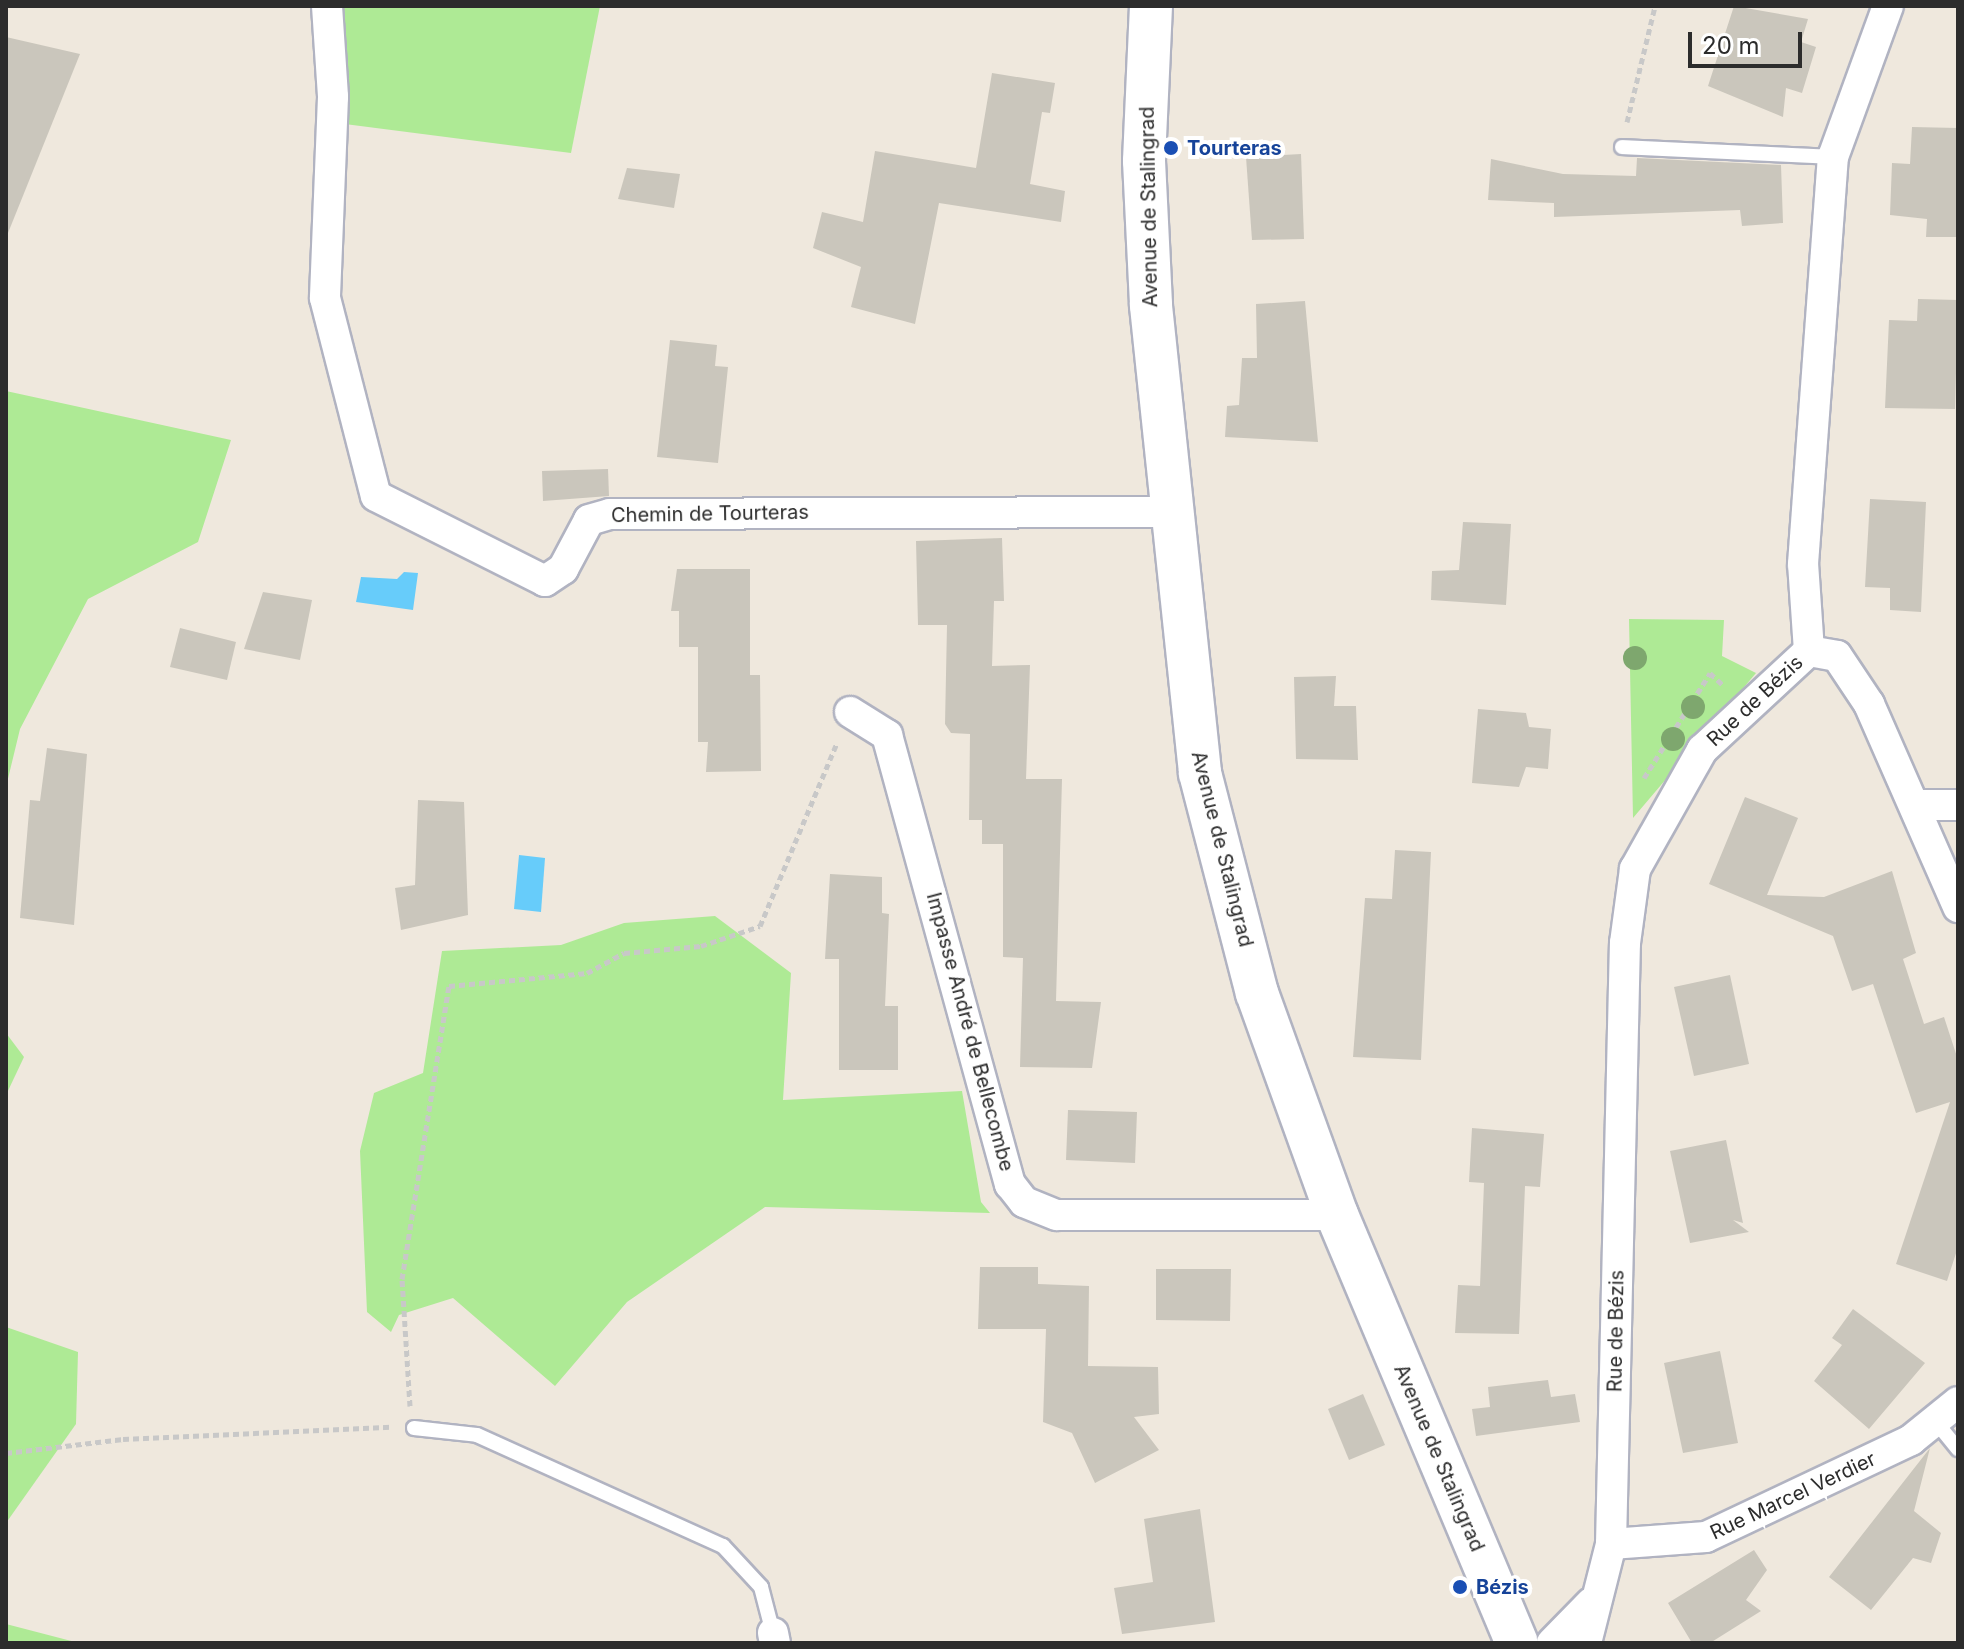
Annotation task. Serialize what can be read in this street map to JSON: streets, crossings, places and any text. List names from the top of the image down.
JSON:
{
  "streets": {
    "main road": ["Avenue de Stalingrad"],
    "street": [
      "Chemin de Tourteras",
      "Rue de Bézis",
      "Impasse André de Bellecombe",
      "Rue Marcel Verdier"
    ]
  },
  "crossings": [
    ["Avenue de Stalingrad", "Chemin de Tourteras"],
    ["Avenue de Stalingrad", "Impasse André de Bellecombe"],
    ["Rue de Bézis", "Rue Marcel Verdier"]
  ],
  "places": ["Tourteras", "Bézis"],
  "scale_bar": "20 m"
}
